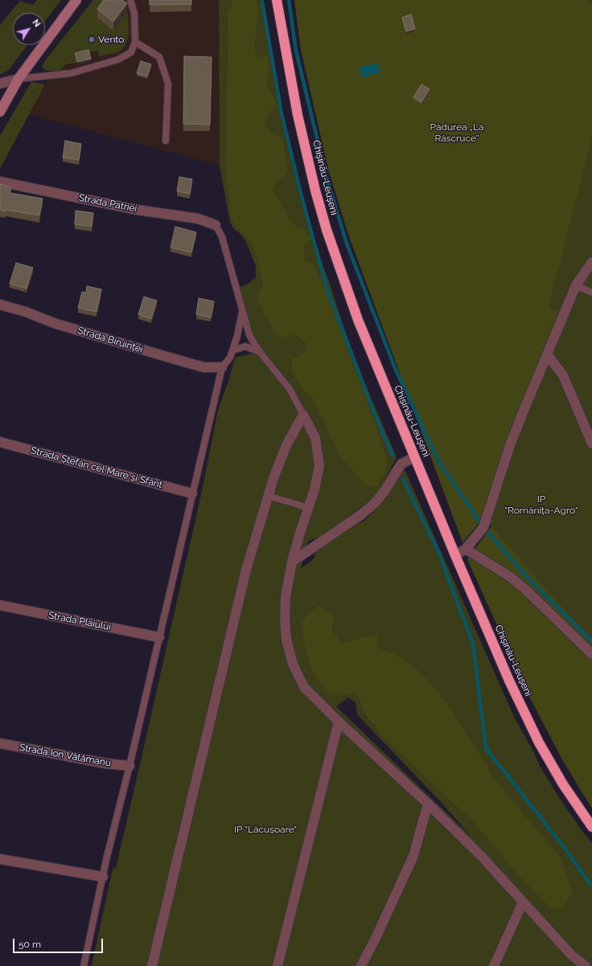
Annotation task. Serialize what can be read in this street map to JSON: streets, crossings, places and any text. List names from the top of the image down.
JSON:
{
  "streets": {
    "highway": ["Chișinău-Leușeni"],
    "street": [
      "Strada Patriei",
      "Strada Biruinței",
      "Strada Ștefan cel Mare și Sfânt",
      "Strada Plaiului",
      "Strada Ion Vătămanu"
    ]
  },
  "parks": ["Pădurea „La Răscruce”", "IP \"Romănița-Agro\"", "IP \"Lăcușoare\""],
  "places": ["Vento"],
  "scale_bar": "50 m",
  "north": "top right"
}
